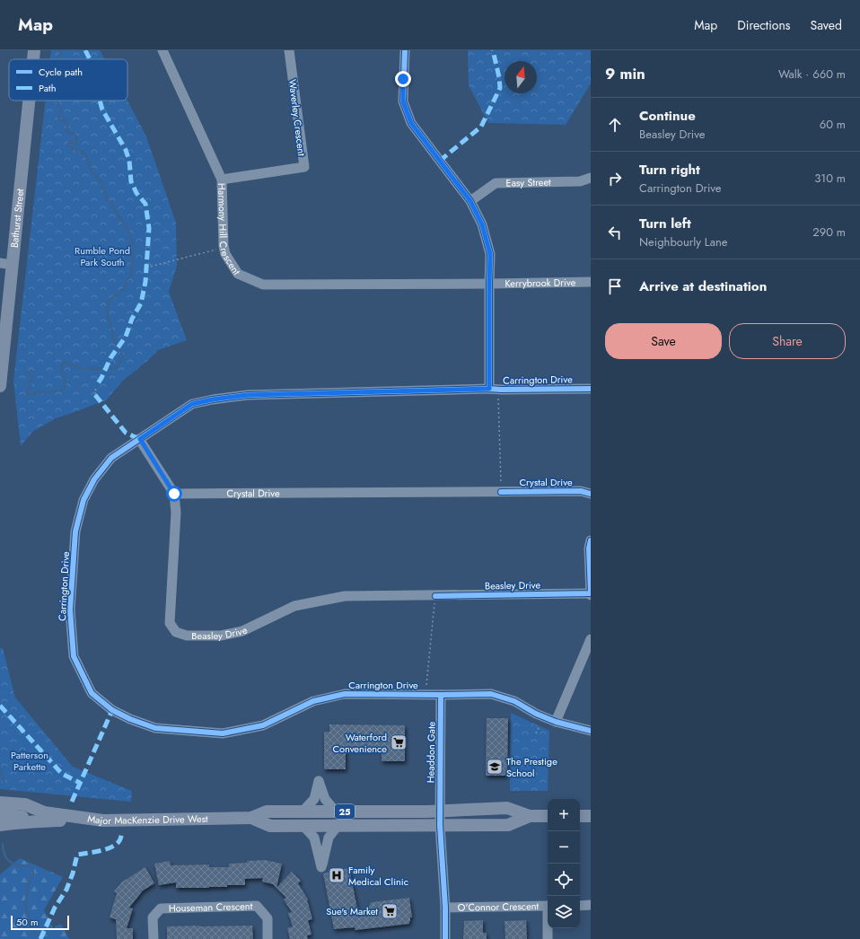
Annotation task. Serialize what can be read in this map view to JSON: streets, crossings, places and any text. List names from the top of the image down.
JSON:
{
  "streets": {
    "main road": ["Bathurst Street", "25", "Major MacKenzie Drive West"],
    "street": [
      "Waverley Crescent",
      "Easy Street",
      "Harmony Hill Crescent",
      "Kerrybrook Drive",
      "Carrington Drive",
      "Crystal Drive",
      "Beasley Drive",
      "Headdon Gate",
      "O'Connor Crescent",
      "Houseman Crescent"
    ]
  },
  "crossings": [
    ["Waverley Crescent", "Harmony Hill Crescent"],
    ["Harmony Hill Crescent", "Kerrybrook Drive"],
    ["Carrington Drive", "Beasley Drive"],
    ["Carrington Drive", "Headdon Gate"],
    ["Crystal Drive", "Beasley Drive"],
    ["Headdon Gate", "Major MacKenzie Drive West"],
    ["Headdon Gate", "O'Connor Crescent"]
  ],
  "parks": ["Rumble Pond Park South", "Patterson Parkette"],
  "places": {
    "supermarket": ["Waterford Convenience", "Sue's Market"],
    "school or university": ["The Prestige School"],
    "hospital": ["Family Medical Clinic"]
  },
  "legend": ["Cycle path", "Path"],
  "scale_bar": "50 m",
  "north": "top",
  "page": {
    "header": "Map",
    "nav": ["Map", "Directions", "Saved"],
    "heading": ["9 min", "Walk · 660 m"],
    "list": [
      ["Continue", "Beasley Drive", "60 m"],
      ["Turn right", "Carrington Drive", "310 m"],
      ["Turn left", "Neighbourly Lane", "290 m"],
      "Arrive at destination"
    ],
    "buttons": ["Save", "Share"],
    "map_buttons": ["+", "−"],
    "scale": "50 m"
  }
}
